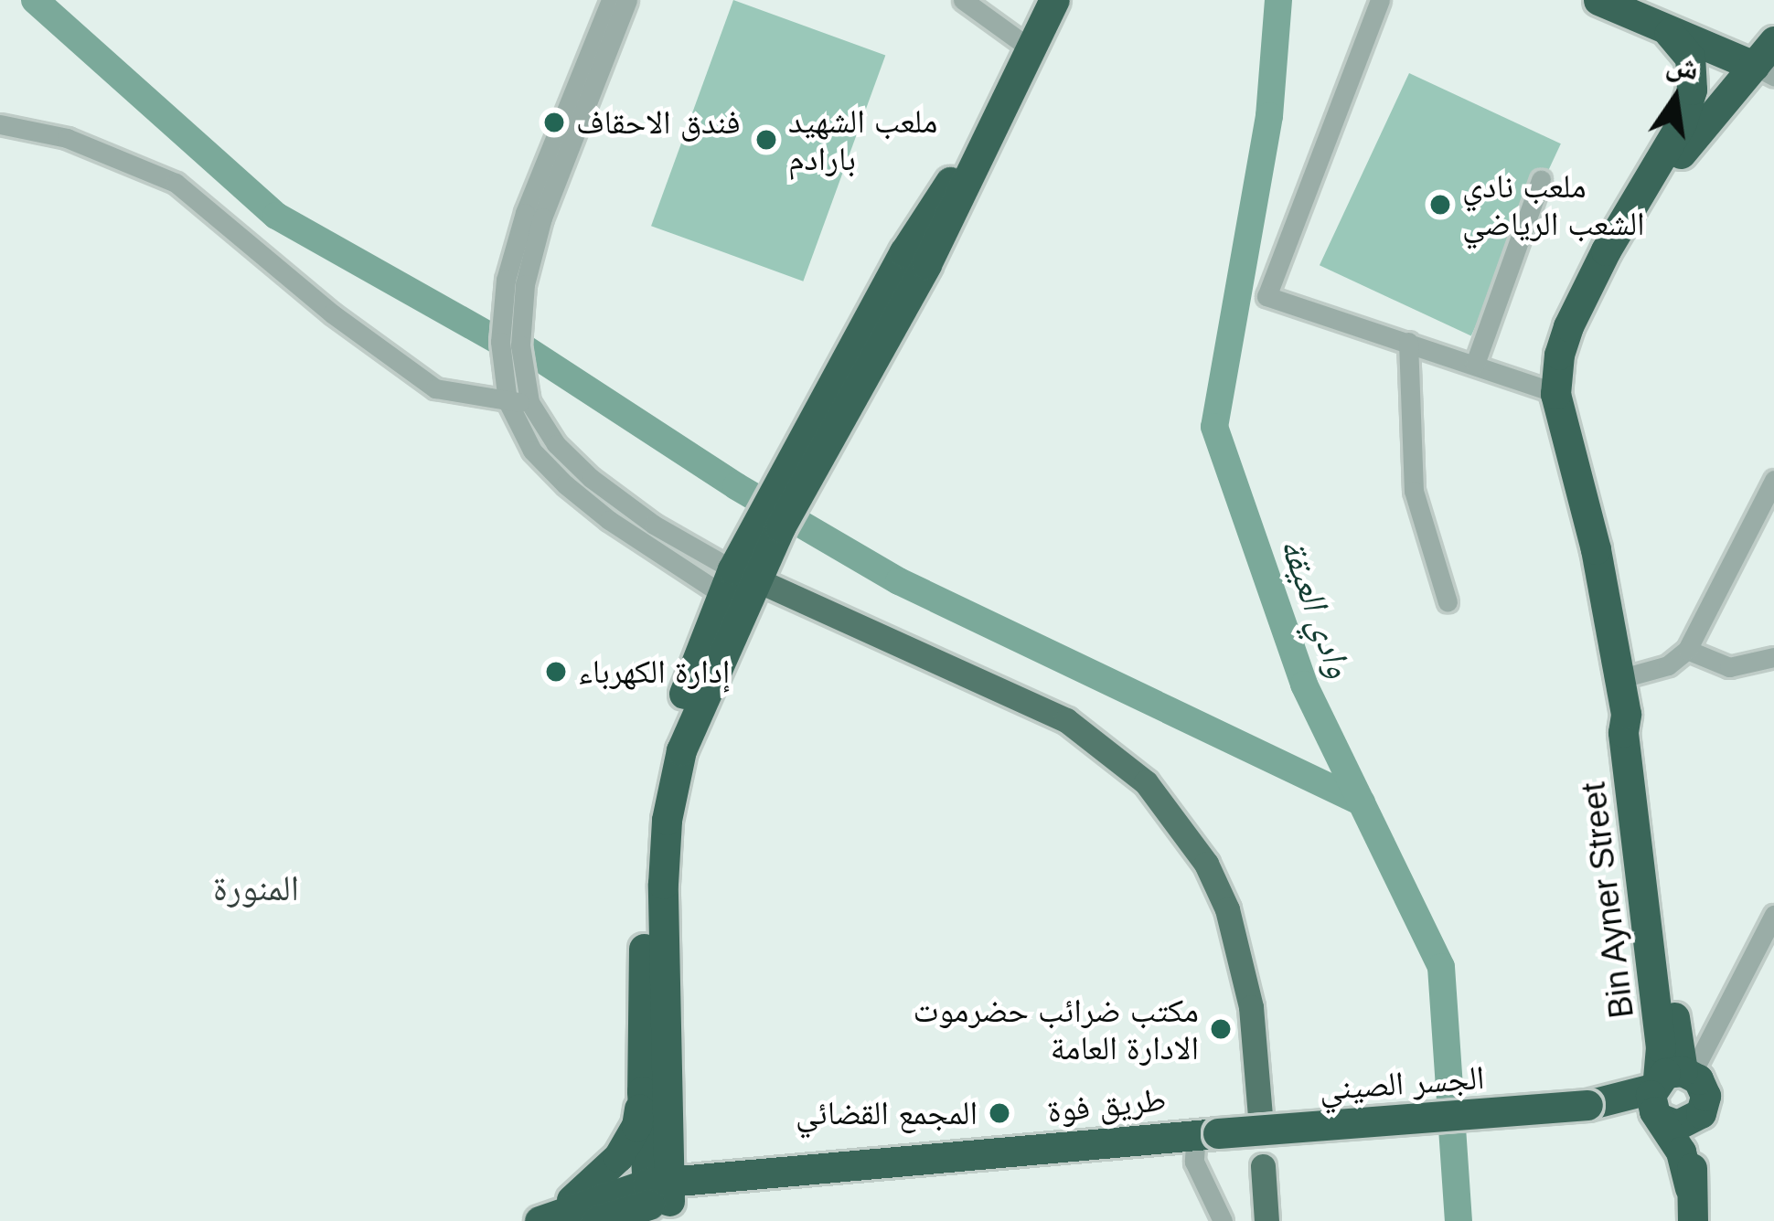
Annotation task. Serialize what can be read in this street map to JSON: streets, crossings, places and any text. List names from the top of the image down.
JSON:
{
  "streets": {
    "highway": ["Bin Ayner Street", "الجسر الصيني", "طريق فوة"]
  },
  "crossings": [
    ["Bin Ayner Street", "الجسر الصيني"],
    ["الجسر الصيني", "طريق فوة"]
  ],
  "districts": ["المنورة"],
  "water": ["وادي العيقة"],
  "places": [
    "فندق الاحقاف",
    "ملعب الشهيد بارادم",
    "ملعب نادي الشعب الرياضي",
    "إدارة الكهرباء",
    "مكتب ضرائب حضرموت الادارة العامة",
    "المجمع القضائي"
  ],
  "north": "top"
}
